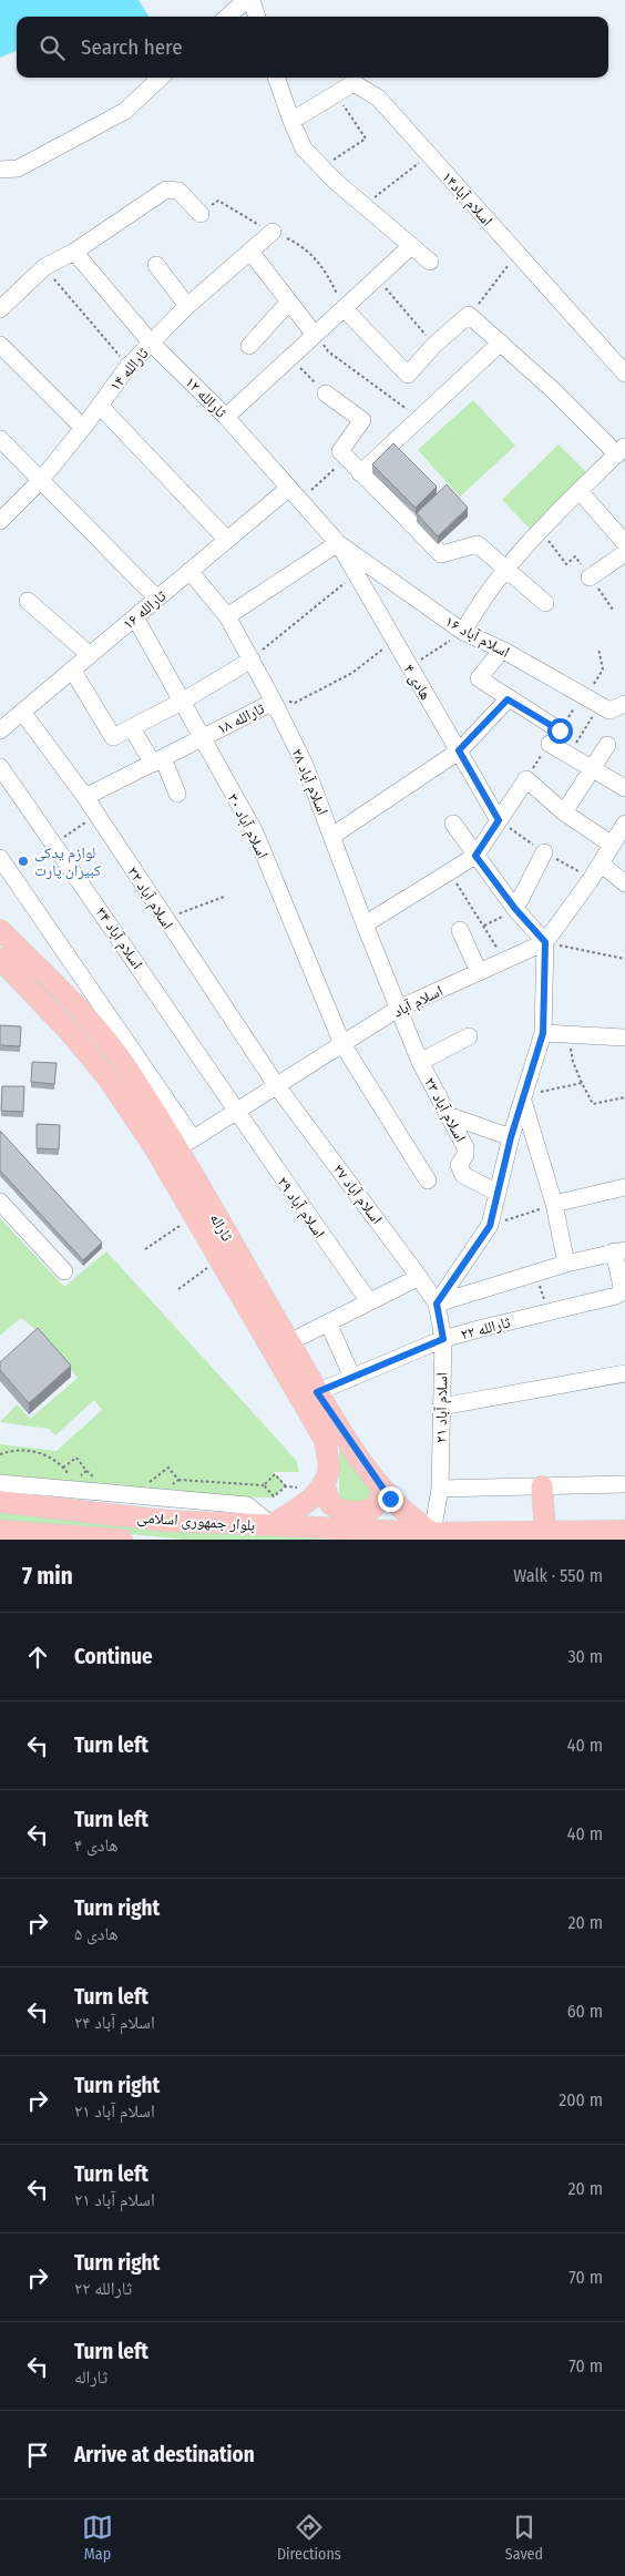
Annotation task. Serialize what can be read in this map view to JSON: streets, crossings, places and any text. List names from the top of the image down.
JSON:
{
  "streets": {
    "main road": ["ثاراله", "بلوار جمهوری اسلامی"],
    "street": [
      "اسلام آباد۱۴",
      "ثارالله ۱۴",
      "ثارالله ۱۲",
      "ثارالله ۱۶",
      "اسلام آباد ۱۶",
      "هادی ۴",
      "ثارالله ۱۸",
      "اسلام آباد ۲۸",
      "اسلام آباد ۳۰",
      "اسلام آباد ۳۲",
      "اسلام آباد ۳۴",
      "اسلام آباد",
      "اسلام آباد ۲۳",
      "اسلام آباد ۲۷",
      "اسلام آباد ۲۹",
      "ثارالله ۲۲",
      "اسلام آباد ۲۱"
    ]
  },
  "crossings": [
    ["ثارالله ۱۴", "ثارالله ۱۲"],
    ["ثارالله ۱۲", "ثارالله ۱۶"],
    ["ثارالله ۱۲", "اسلام آباد ۱۶"],
    ["ثارالله ۱۲", "هادی ۴"],
    ["ثارالله ۱۶", "اسلام آباد ۲۸"],
    ["ثارالله ۱۶", "اسلام آباد ۳۰"],
    ["ثارالله ۱۶", "اسلام آباد ۳۲"],
    ["اسلام آباد ۱۶", "هادی ۴"],
    ["هادی ۴", "ثارالله ۱۸"],
    ["ثارالله ۱۸", "اسلام آباد ۲۸"],
    ["ثارالله ۱۸", "اسلام آباد ۳۰"],
    ["ثارالله ۱۸", "اسلام آباد ۳۲"],
    ["اسلام آباد ۲۸", "اسلام آباد"],
    ["اسلام آباد ۲۸", "اسلام آباد ۲۳"],
    ["اسلام آباد ۳۰", "اسلام آباد"],
    ["اسلام آباد ۳۲", "اسلام آباد"],
    ["اسلام آباد ۳۲", "اسلام آباد ۲۷"],
    ["اسلام آباد ۳۴", "اسلام آباد"],
    ["اسلام آباد ۳۴", "اسلام آباد ۲۹"],
    ["اسلام آباد", "اسلام آباد ۲۳"],
    ["اسلام آباد", "اسلام آباد ۲۷"],
    ["اسلام آباد", "اسلام آباد ۲۹"],
    ["اسلام آباد", "ثاراله"],
    ["اسلام آباد ۲۷", "اسلام آباد ۲۱"],
    ["ثاراله", "ثارالله ۲۲"],
    ["ثاراله", "اسلام آباد ۲۱"],
    ["ثاراله", "بلوار جمهوری اسلامی"],
    ["ثارالله ۲۲", "اسلام آباد ۲۱"],
    ["اسلام آباد ۲۱", "بلوار جمهوری اسلامی"]
  ],
  "places": ["لوازم یدکی کبیران پارت"],
  "page": {
    "search": "Search here",
    "heading": ["7 min", "Walk · 550 m"],
    "list": [
      ["Continue", "30 m"],
      ["Turn left", "40 m"],
      ["Turn left", "هادی ۴", "40 m"],
      ["Turn right", "هادی ۵", "20 m"],
      ["Turn left", "اسلام آباد ۲۴", "60 m"],
      ["Turn right", "اسلام آباد ۲۱", "200 m"],
      ["Turn left", "اسلام آباد ۲۱", "20 m"],
      ["Turn right", "ثارالله ۲۲", "70 m"],
      ["Turn left", "ثاراله", "70 m"],
      "Arrive at destination"
    ],
    "nav": ["Map", "Directions", "Saved"]
  }
}
